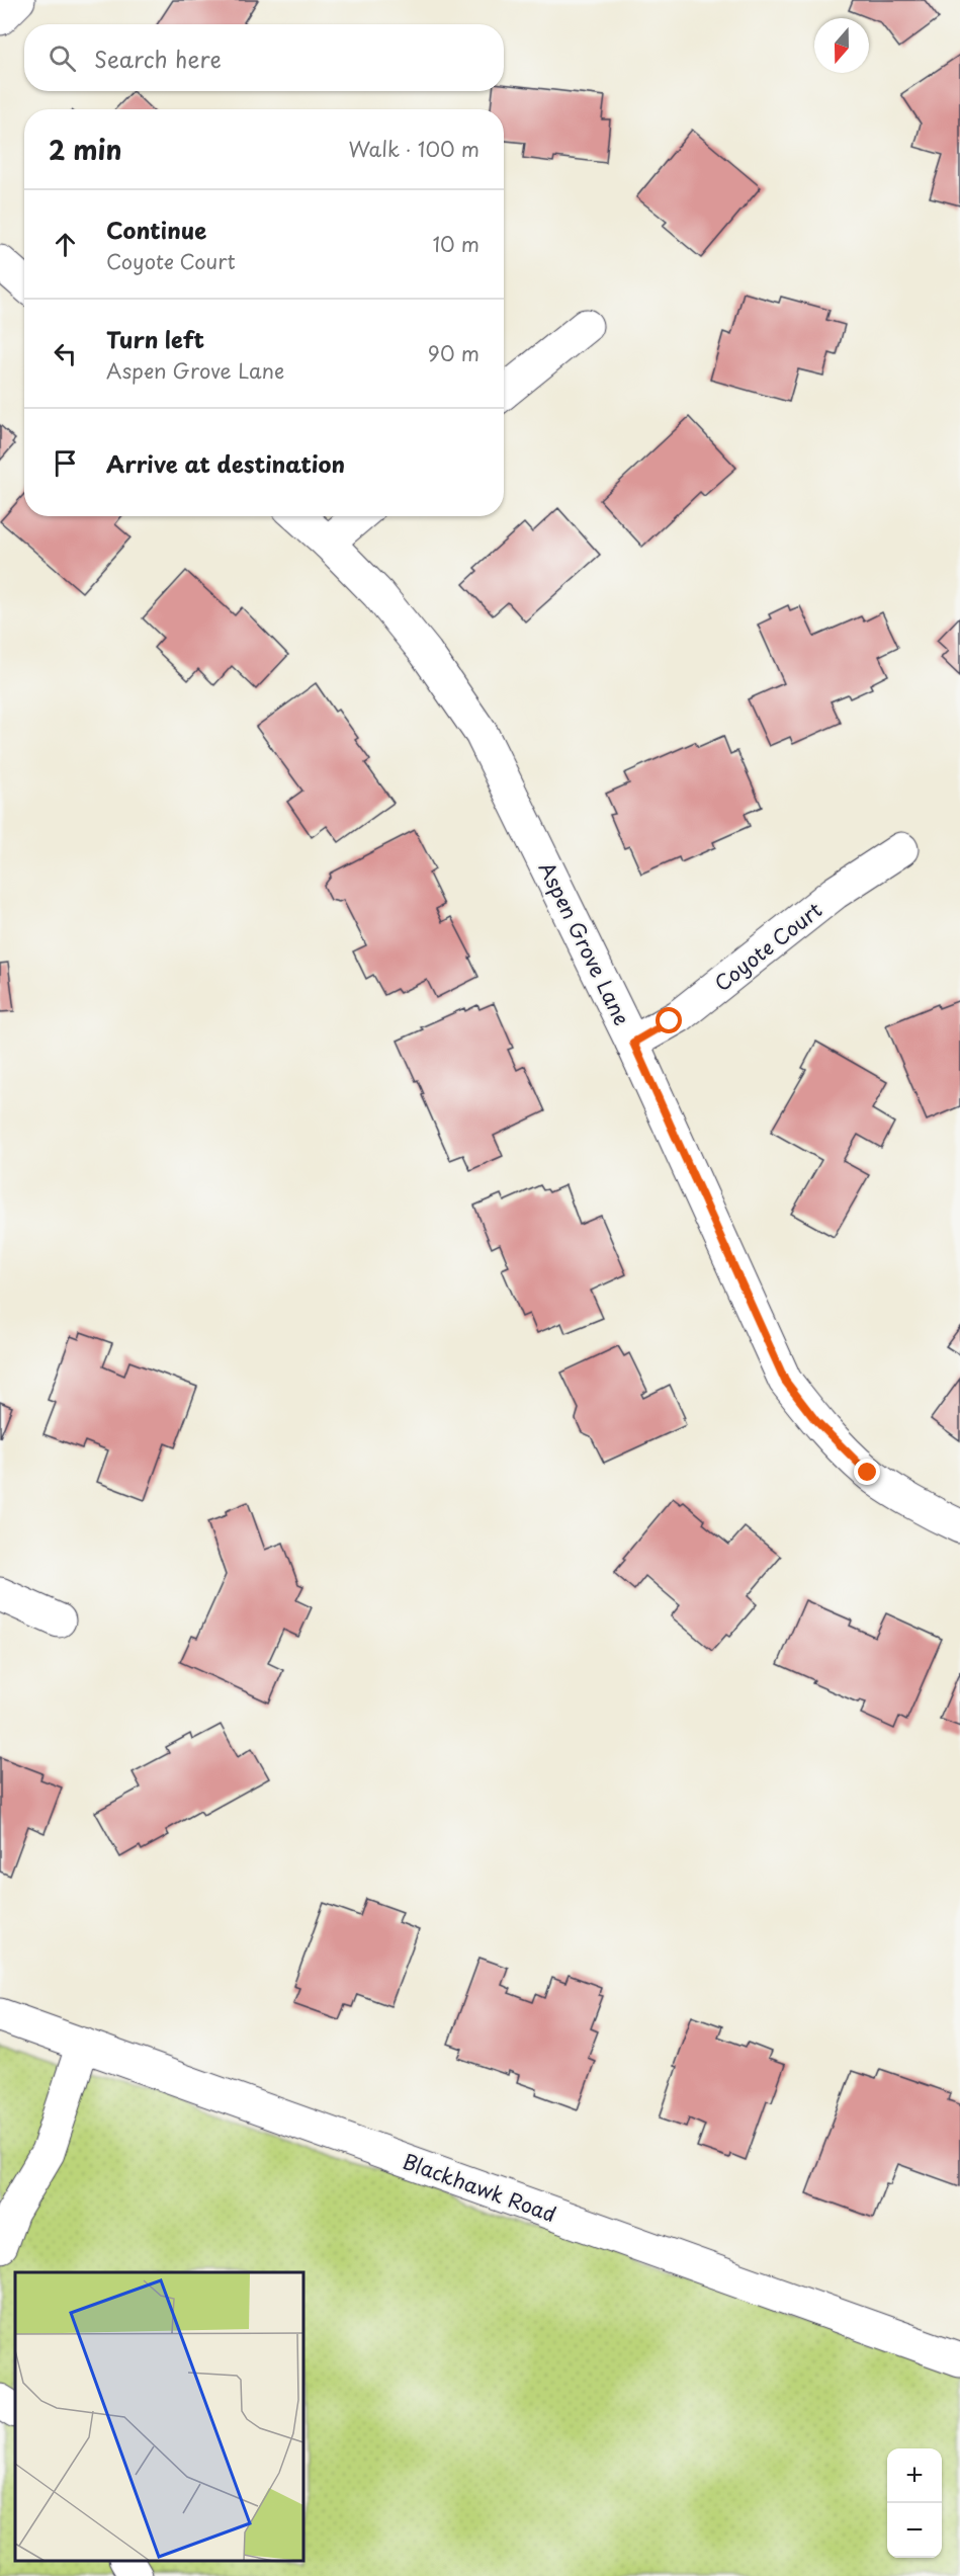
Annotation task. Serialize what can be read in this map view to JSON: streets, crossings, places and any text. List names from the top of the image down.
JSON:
{
  "streets": {
    "street": ["Aspen Grove Lane", "Coyote Court", "Blackhawk Road"]
  },
  "crossings": [
    ["Aspen Grove Lane", "Coyote Court"]
  ],
  "north": "bottom",
  "page": {
    "search": "Search here",
    "heading": ["2 min", "Walk · 100 m"],
    "list": [
      ["Continue", "Coyote Court", "10 m"],
      ["Turn left", "Aspen Grove Lane", "90 m"],
      "Arrive at destination"
    ],
    "map_buttons": ["+", "−"]
  }
}
